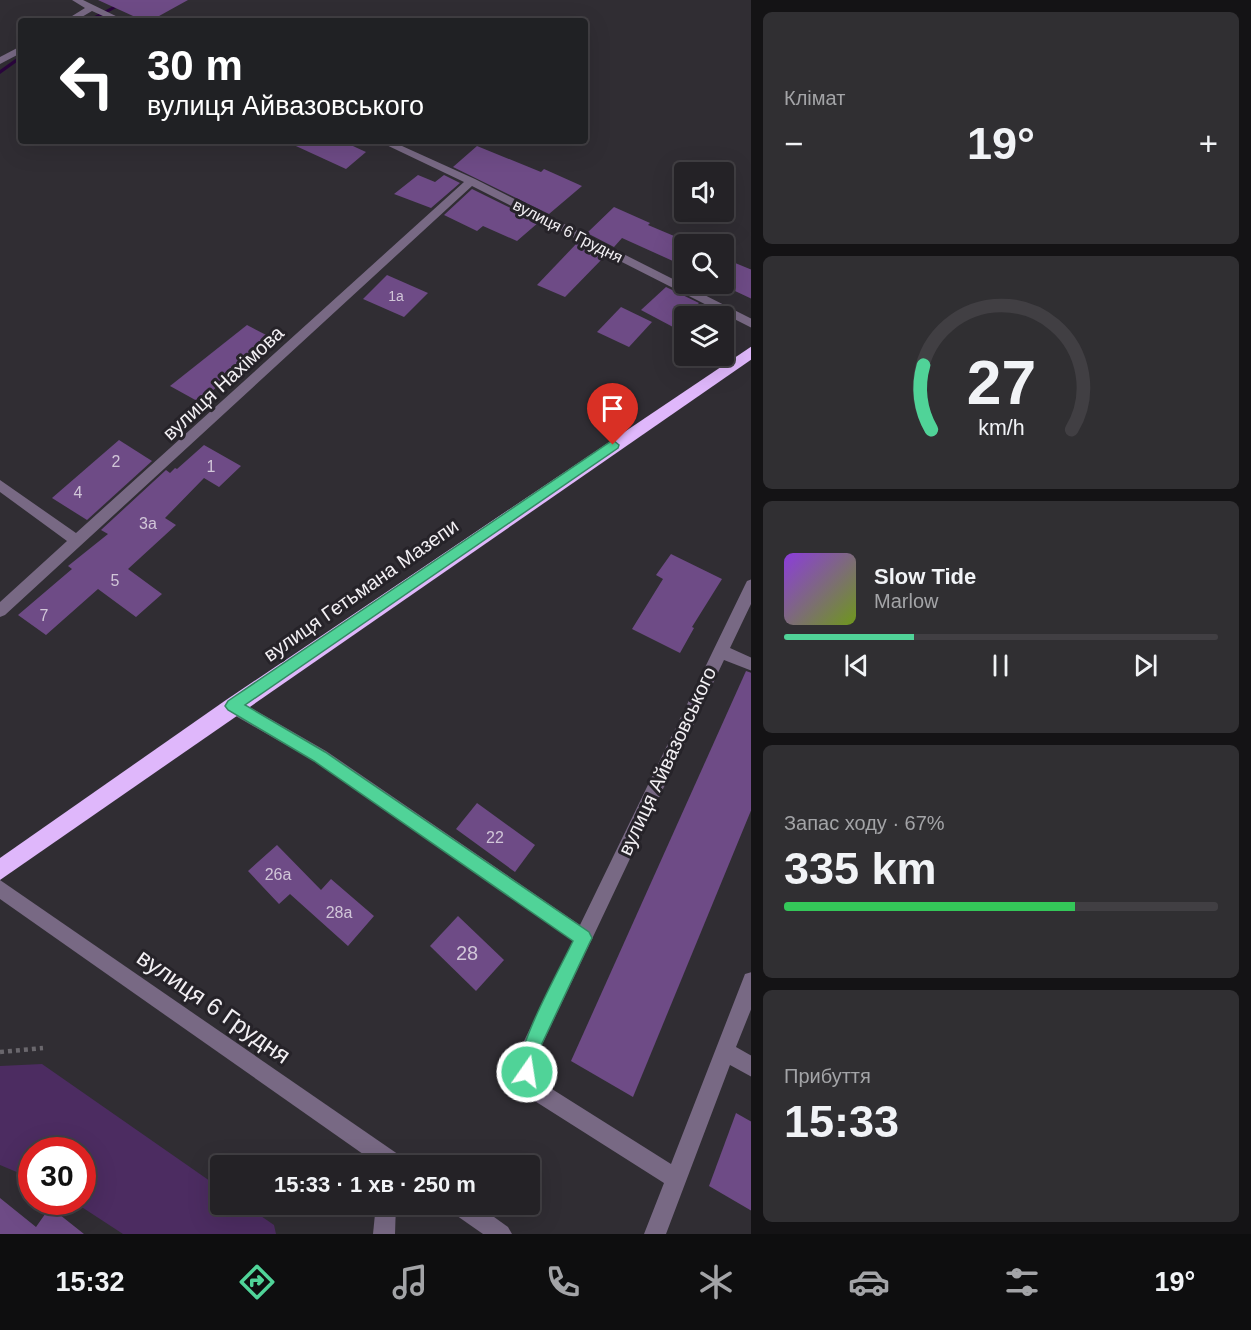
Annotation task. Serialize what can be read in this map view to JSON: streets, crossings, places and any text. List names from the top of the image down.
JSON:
{
  "streets": {
    "highway": ["вулиця Гетьмана Мазепи"],
    "street": ["вулиця 6 Грудня", "вулиця Нахімова", "вулиця Айвазовського"]
  },
  "crossings": [
    ["вулиця 6 Грудня", "вулиця Нахімова"]
  ],
  "house_numbers": [
    "1а",
    "2",
    "1",
    "4",
    "3а",
    "5",
    "7",
    "22",
    "26а",
    "28а",
    "28"
  ],
  "page": {
    "tile": [
      "Клімат",
      ["Запас ходу · 67%", "335 km"],
      ["Прибуття", "15:33"]
    ],
    "turn": ["30 m", "вулиця Айвазовського"],
    "heat": ["−", "19°", "+"],
    "song": ["Slow Tide", "Marlow"],
    "limit": "30",
    "trip": "15:33 · 1 хв · 250 m",
    "tabs": ["15:32", "19°"],
    "gauge": ["27", "km/h"]
  }
}
